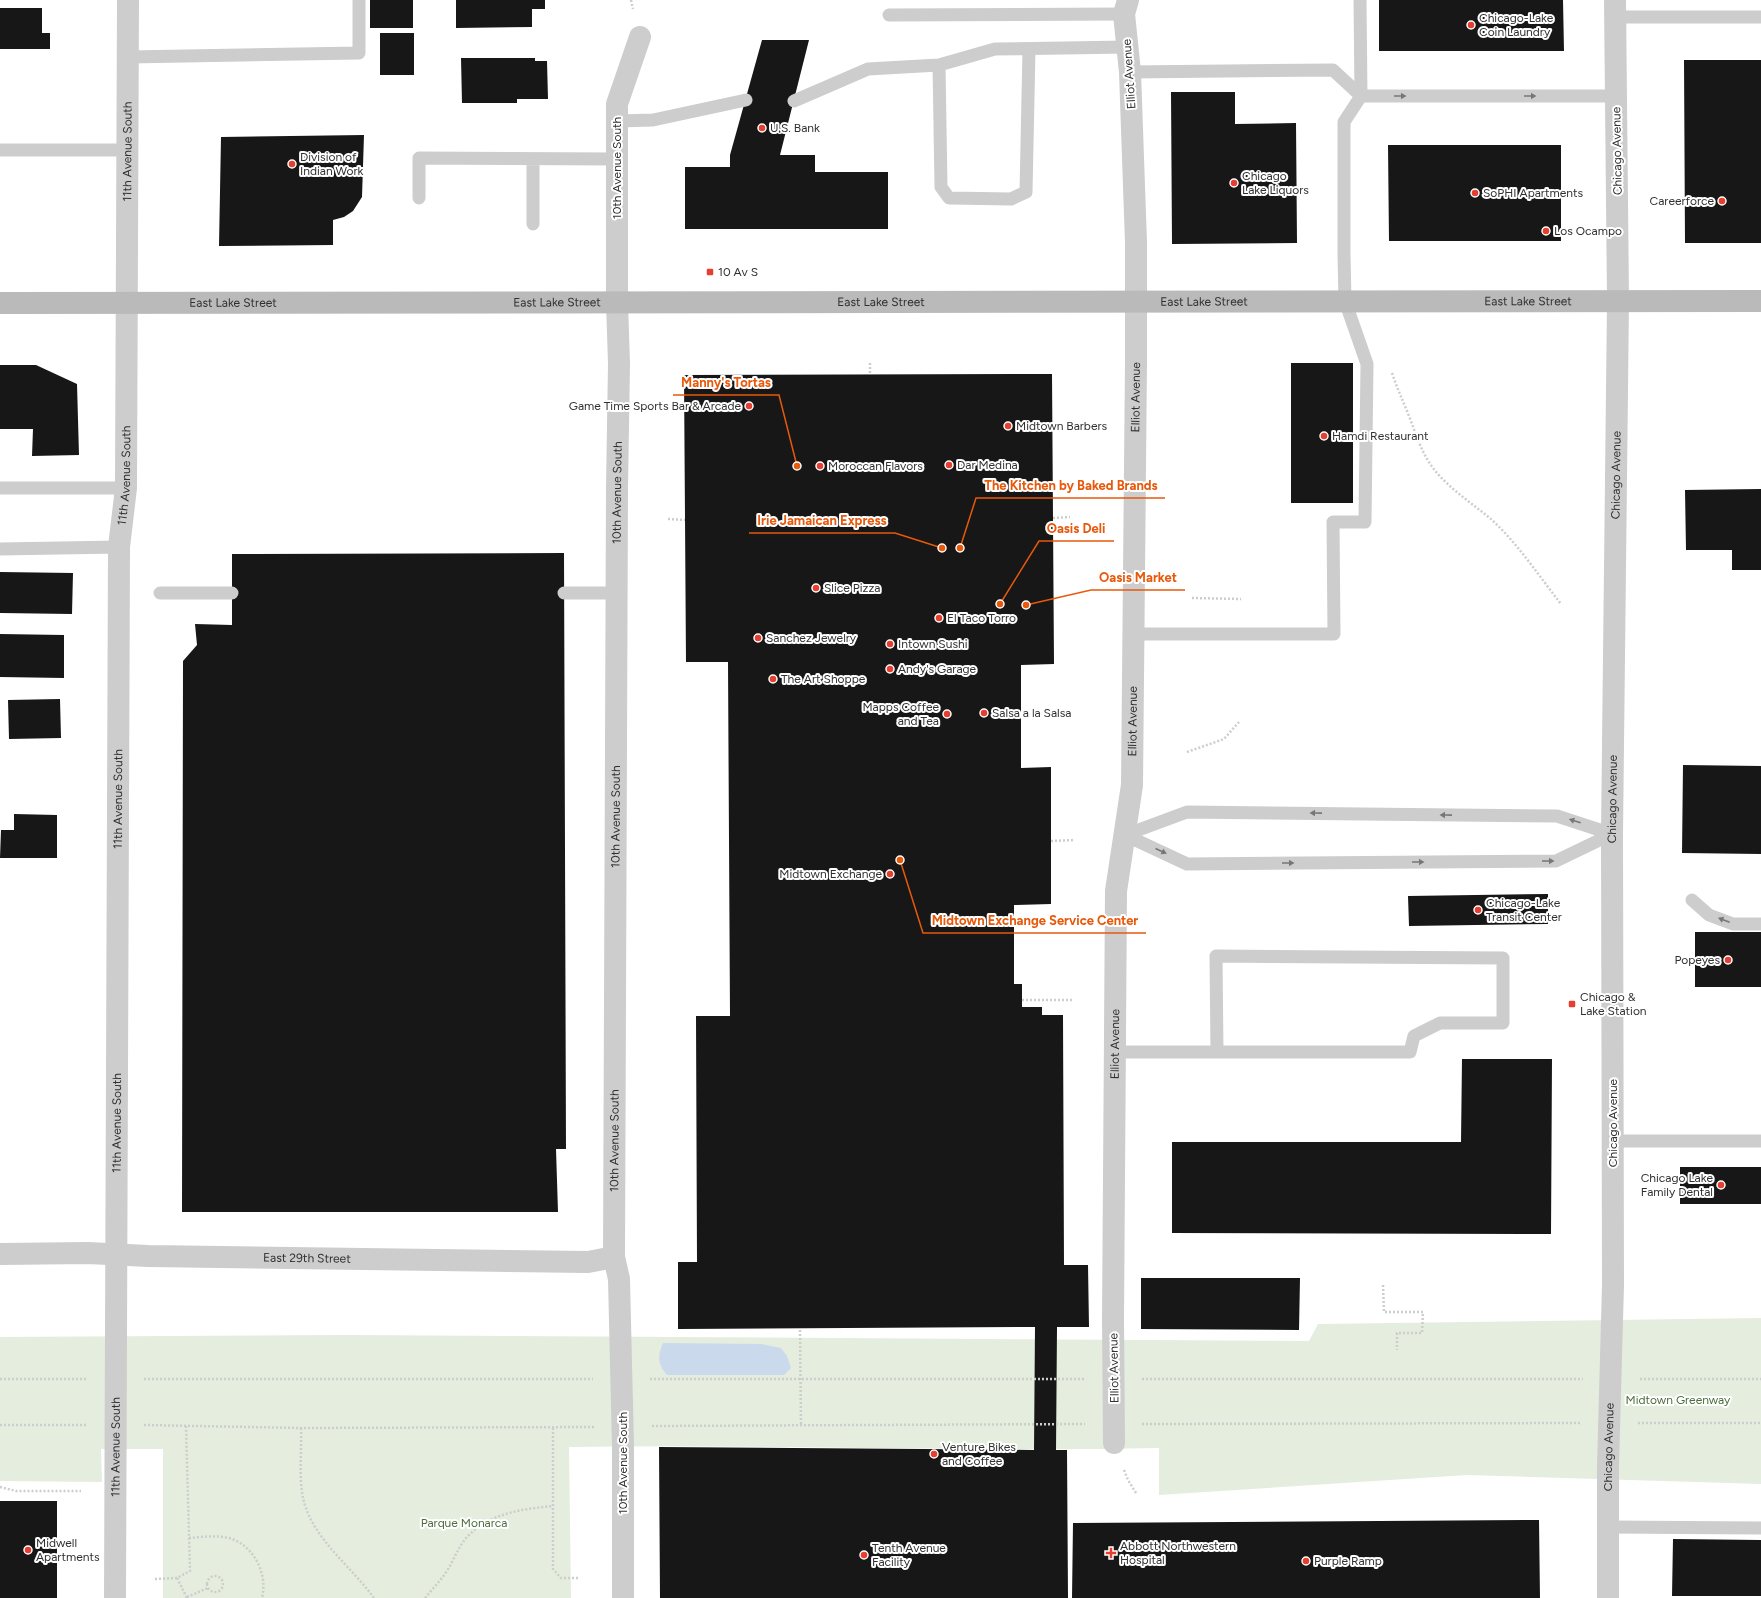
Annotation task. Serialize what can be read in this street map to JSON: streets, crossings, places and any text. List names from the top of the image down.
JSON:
{
  "streets": {
    "main road": ["East Lake Street"],
    "street": [
      "Elliot Avenue",
      "11th Avenue South",
      "Chicago Avenue",
      "10th Avenue South",
      "East 29th Street"
    ]
  },
  "crossings": [
    ["Elliot Avenue", "East Lake Street"],
    ["11th Avenue South", "East Lake Street"],
    ["11th Avenue South", "East 29th Street"],
    ["Chicago Avenue", "East Lake Street"],
    ["10th Avenue South", "East Lake Street"],
    ["10th Avenue South", "East 29th Street"]
  ],
  "parks": ["Midtown Greenway", "Parque Monarca"],
  "places": {
    "other": [
      "Chicago-Lake Coin Laundry",
      "U.S. Bank",
      "Division of Indian Work",
      "Chicago Lake Liquors",
      "SoPHI Apartments",
      "Careerforce",
      "Los Ocampo",
      "Game Time Sports Bar & Arcade",
      "Midtown Barbers",
      "Hamdi Restaurant",
      "Dar Medina",
      "Manny's Tortas",
      "Moroccan Flavors",
      "Irie Jamaican Express",
      "The Kitchen by Baked Brands",
      "Slice Pizza",
      "Oasis Deli",
      "Oasis Market",
      "El Taco Torro",
      "Sanchez Jewelry",
      "Intown Sushi",
      "Andy's Garage",
      "The Art Shoppe",
      "Salsa a la Salsa",
      "Mapps Coffee and Tea",
      "Midtown Exchange Service Center",
      "Midtown Exchange",
      "Chicago-Lake Transit Center",
      "Popeyes",
      "Chicago Lake Family Dental",
      "Venture Bikes and Coffee",
      "Midwell Apartments",
      "Tenth Avenue Facility",
      "Purple Ramp"
    ],
    "transit": ["10 Av S", "Chicago & Lake Station"],
    "health": ["Abbott Northwestern Hospital"]
  }
}
